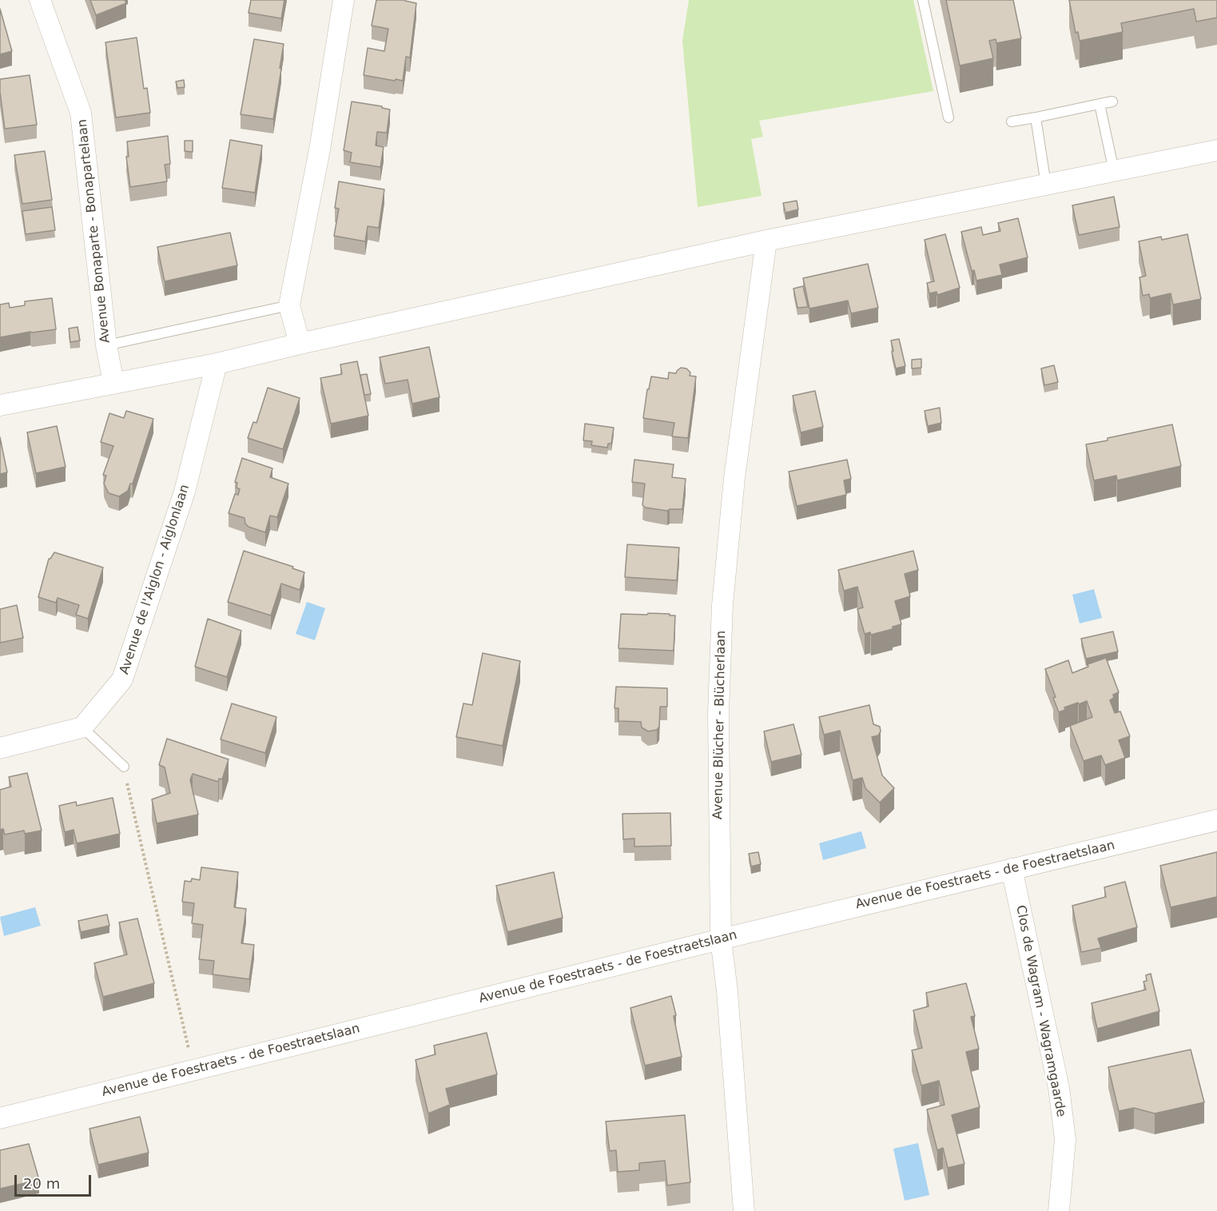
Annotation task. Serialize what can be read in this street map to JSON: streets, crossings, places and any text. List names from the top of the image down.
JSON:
{
  "streets": {
    "street": [
      "Avenue Bonaparte - Bonapartelaan",
      "Avenue de l'Aiglon - Aiglonlaan",
      "Avenue Blücher - Blücherlaan",
      "Avenue de Foestraets - de Foestraetslaan",
      "Clos de Wagram - Wagramgaarde"
    ]
  },
  "crossings": [
    ["Avenue Blücher - Blücherlaan", "Avenue de Foestraets - de Foestraetslaan"],
    ["Avenue de Foestraets - de Foestraetslaan", "Clos de Wagram - Wagramgaarde"]
  ],
  "scale_bar": "20 m"
}
